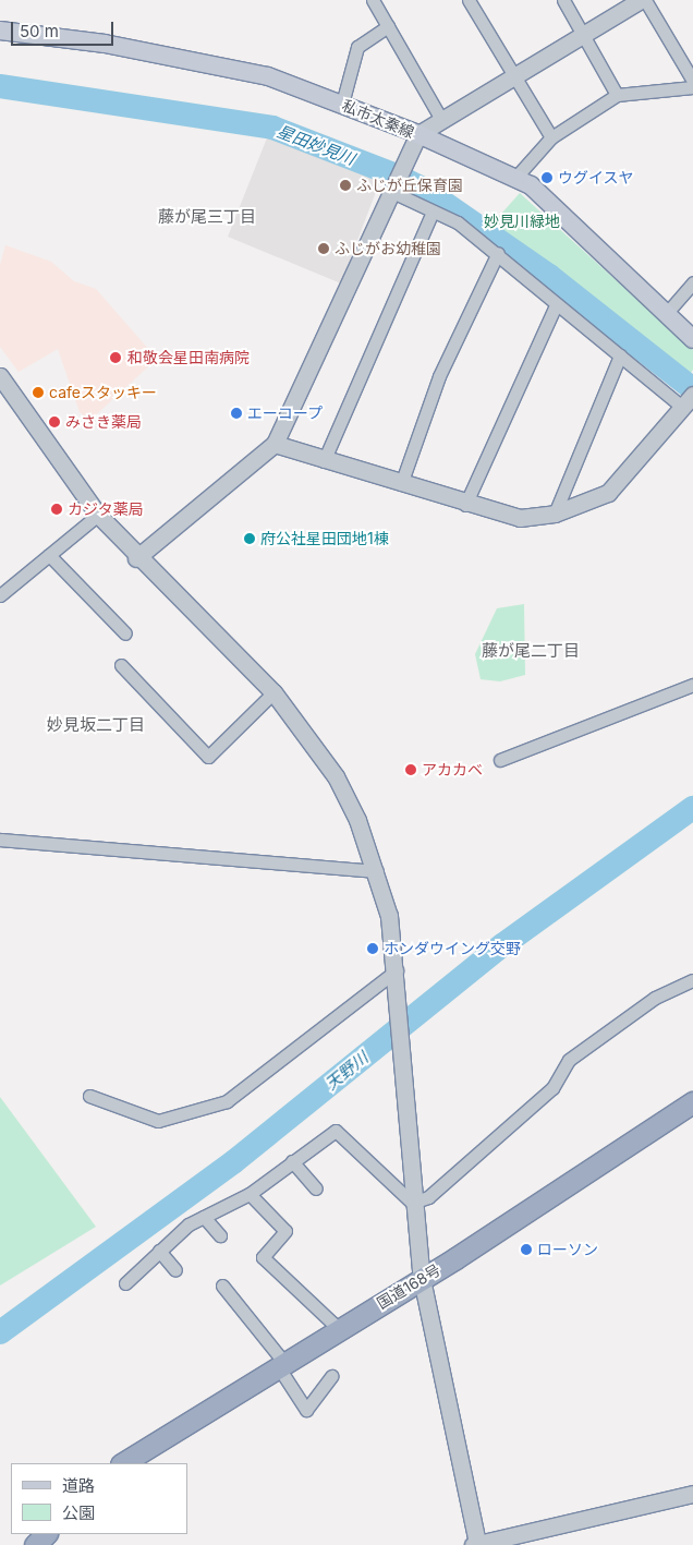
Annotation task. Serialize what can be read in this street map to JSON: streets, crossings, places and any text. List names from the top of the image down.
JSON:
{
  "streets": {
    "highway": ["国道168号"],
    "main road": ["私市太秦線"]
  },
  "districts": ["藤が尾三丁目", "藤が尾二丁目", "妙見坂二丁目"],
  "water": ["星田妙見川", "天野川"],
  "parks": ["妙見川緑地"],
  "places": [
    "ウグイスヤ",
    "ふじが丘保育園",
    "ふじがお幼稚園",
    "和敬会星田南病院",
    "cafeスタッキー",
    "エーコープ",
    "みさき薬局",
    "カジタ薬局",
    "府公社星田団地1棟",
    "アカカベ",
    "ホンダウイング交野",
    "ローソン"
  ],
  "legend": ["道路", "公園"],
  "scale_bar": "50 m"
}
